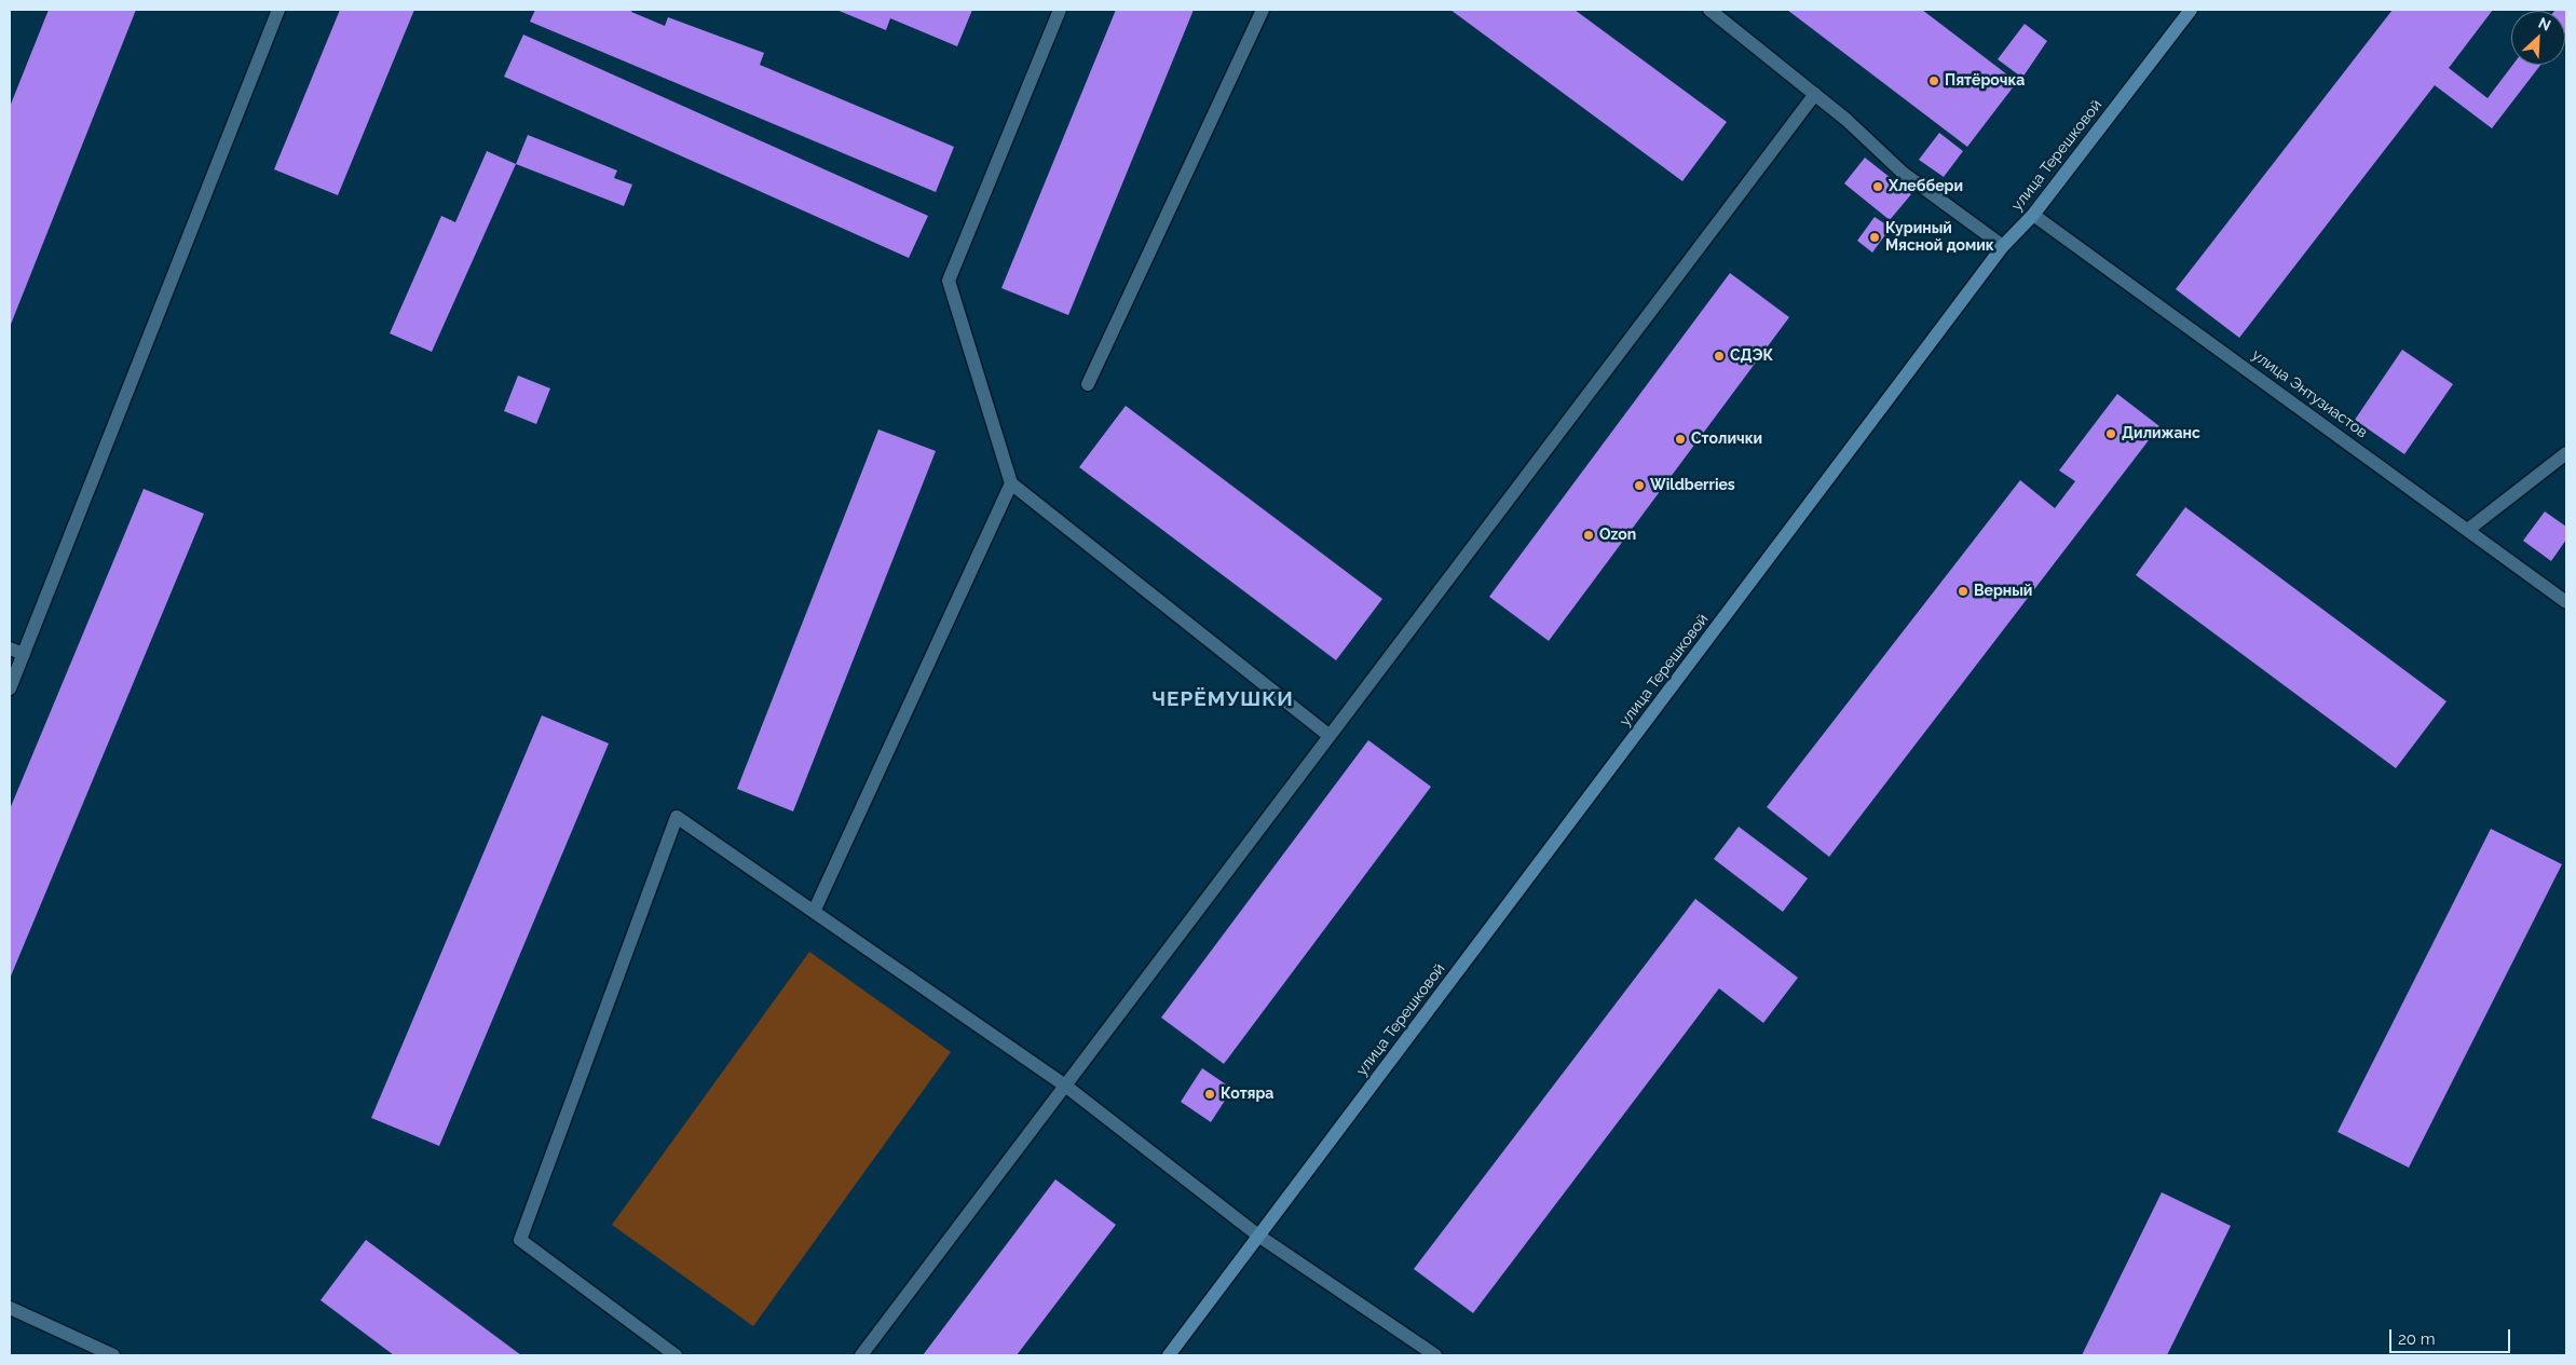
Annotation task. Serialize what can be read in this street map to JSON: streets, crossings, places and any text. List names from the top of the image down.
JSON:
{
  "streets": {
    "main road": ["улица Терешковой"],
    "street": ["улица Энтузиастов"]
  },
  "crossings": [
    ["улица Терешковой", "улица Энтузиастов"]
  ],
  "districts": ["ЧЕРЁМУШКИ"],
  "places": [
    "Пятёрочка",
    "Хлеббери",
    "Куриный Мясной домик",
    "СДЭК",
    "Дилижанс",
    "Столички",
    "Wildberries",
    "Ozon",
    "Верный",
    "Котяра"
  ],
  "scale_bar": "20 m",
  "north": "top right"
}
